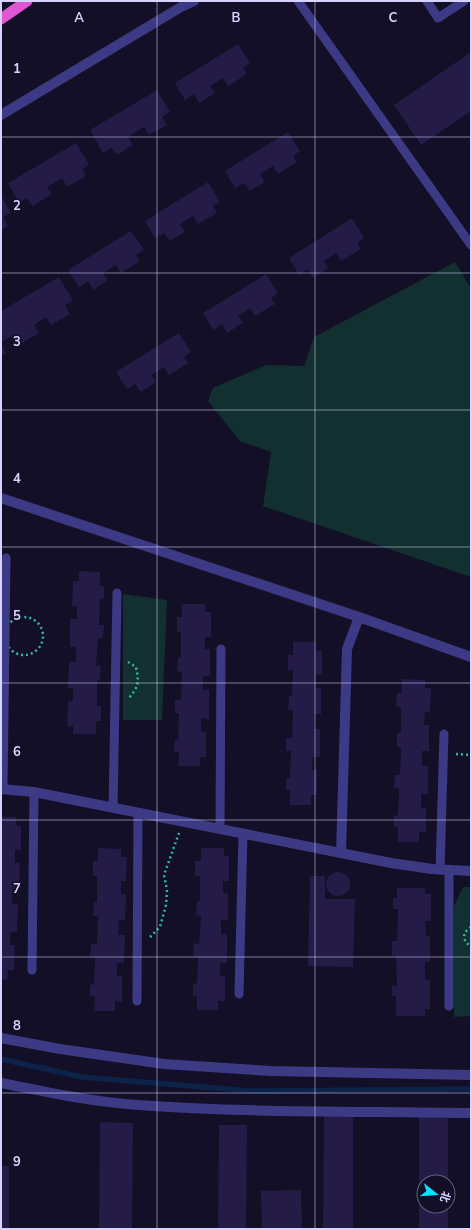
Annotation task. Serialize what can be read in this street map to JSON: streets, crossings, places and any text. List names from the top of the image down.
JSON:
{
  "north": "right",
  "grid": {
    "columns": ["A", "B", "C"],
    "rows": [
      "1",
      "2",
      "3",
      "4",
      "5",
      "6",
      "7",
      "8",
      "9"
    ]
  }
}
